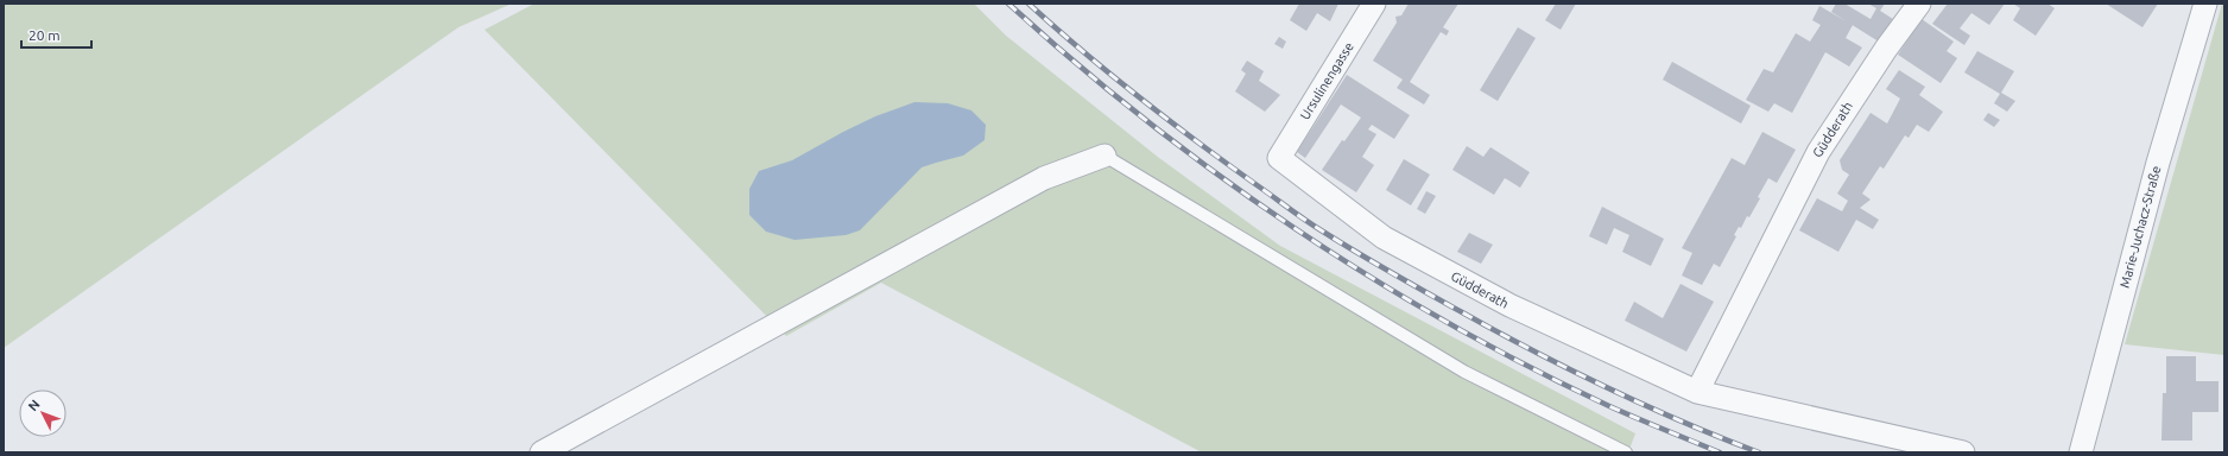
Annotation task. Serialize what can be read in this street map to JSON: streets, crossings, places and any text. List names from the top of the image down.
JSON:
{
  "streets": {
    "street": ["Ursulinengasse", "Güdderath", "Marie-Juchacz-Straße"]
  },
  "crossings": [
    ["Ursulinengasse", "Güdderath"]
  ],
  "scale_bar": "20 m",
  "north": "top left"
}
